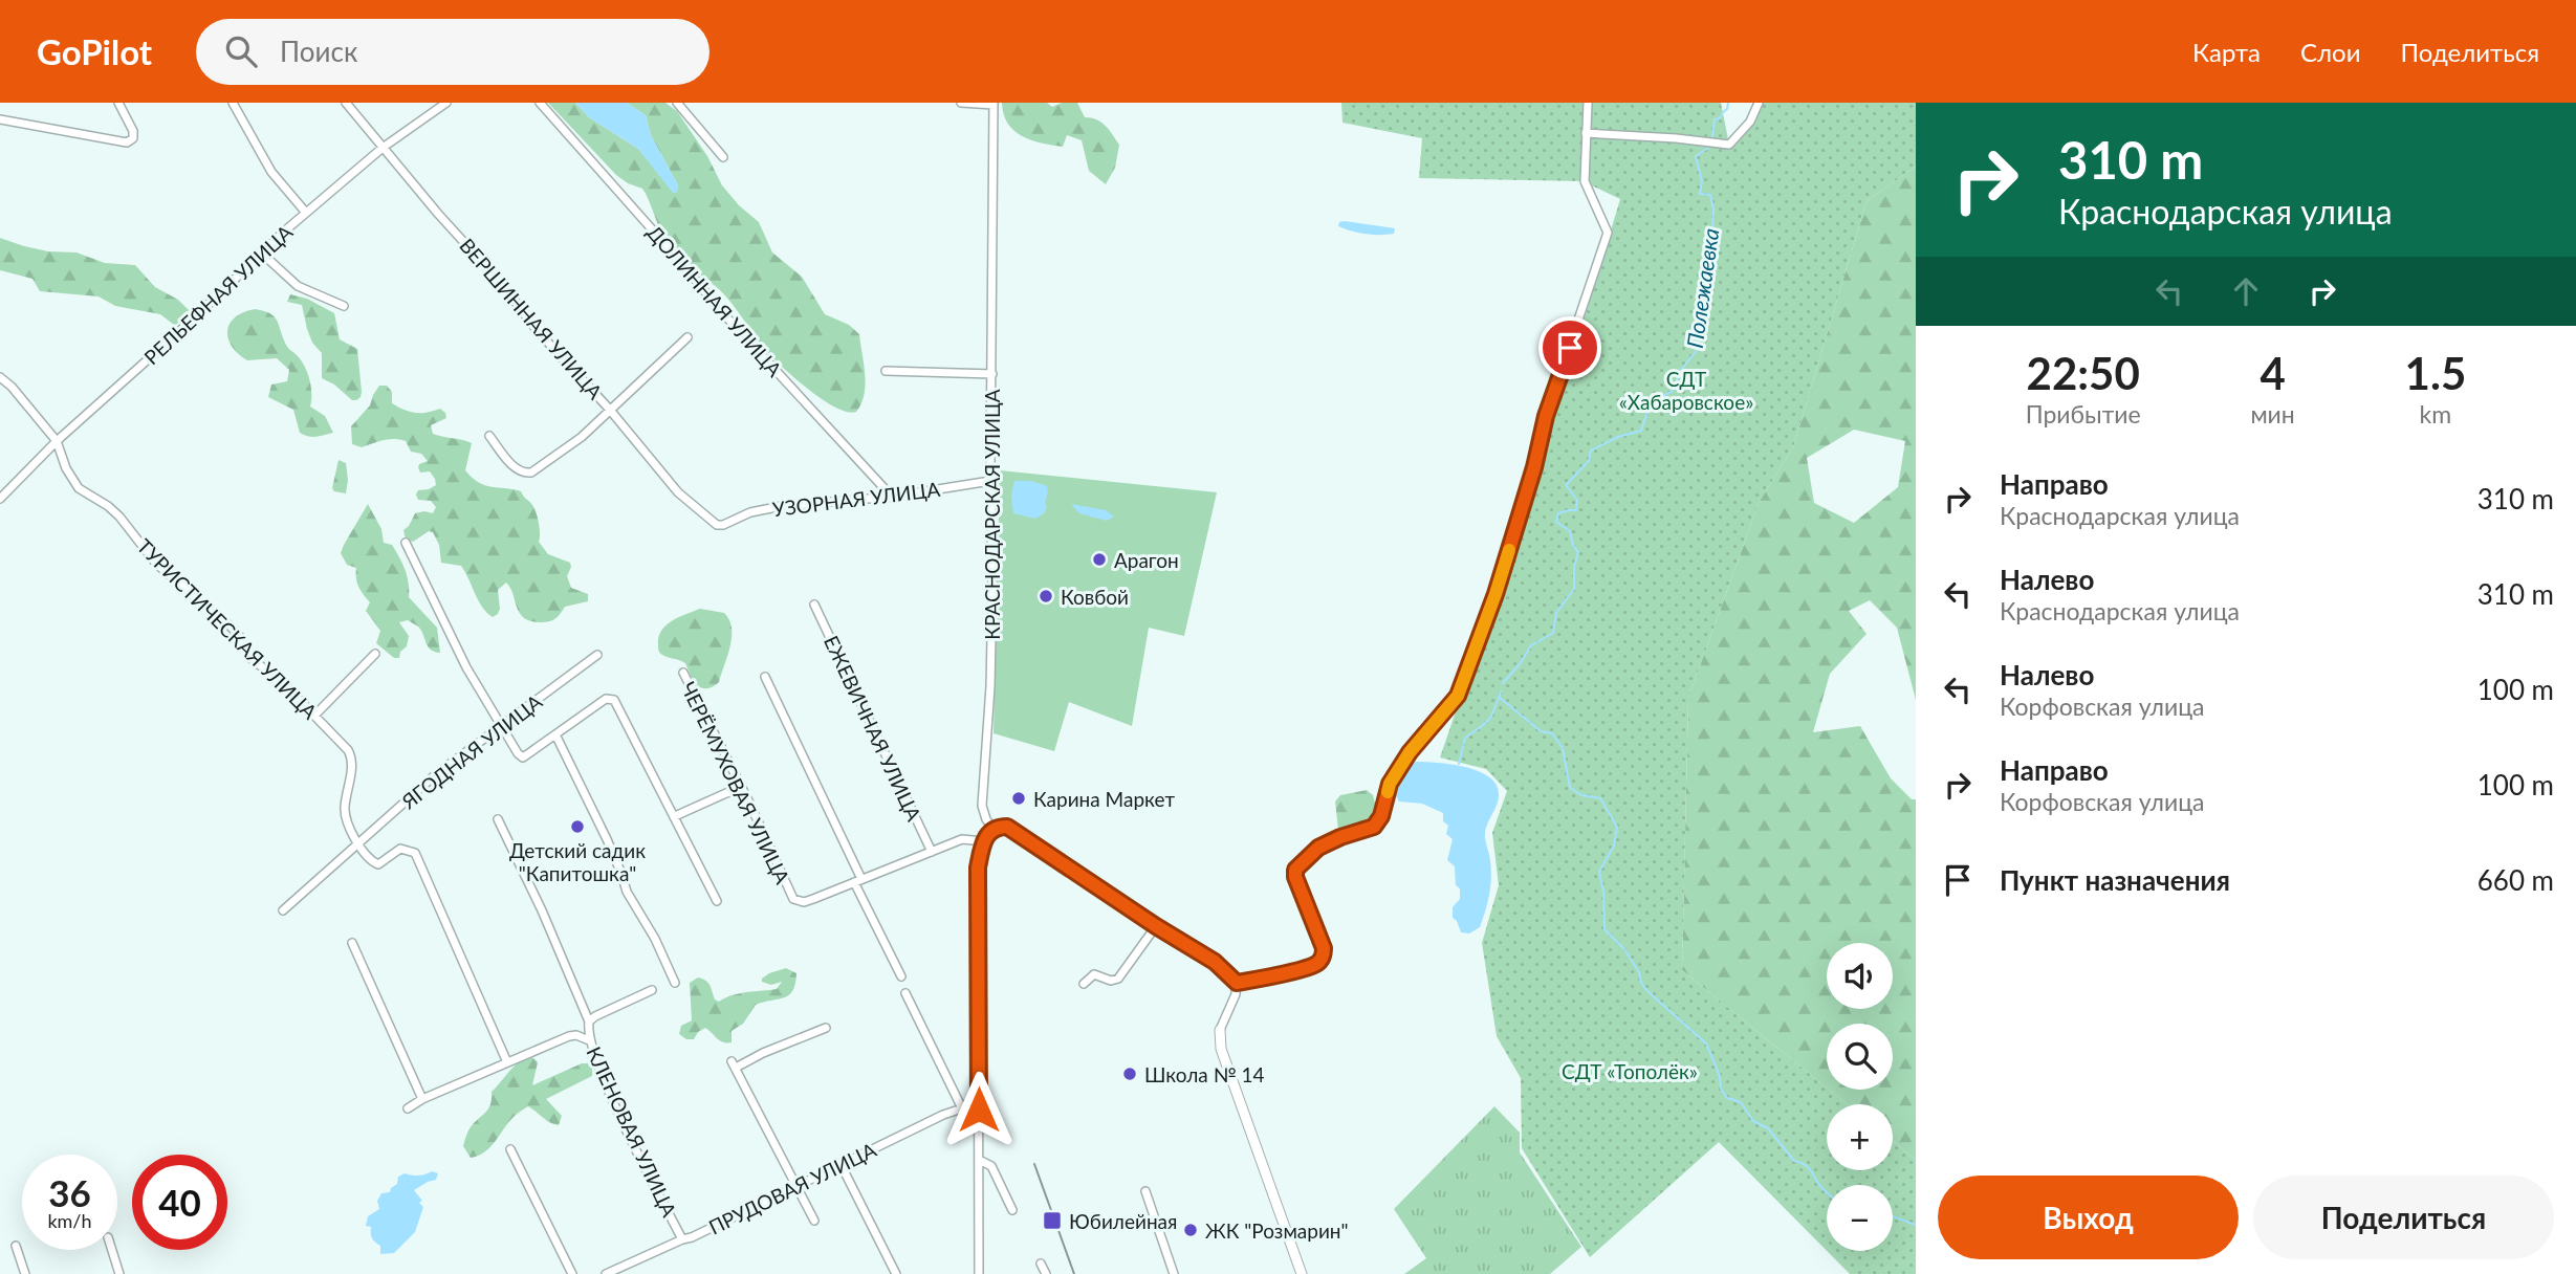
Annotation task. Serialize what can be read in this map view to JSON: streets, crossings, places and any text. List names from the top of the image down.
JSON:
{
  "streets": {
    "street": [
      "РЕЛЬЕФНАЯ УЛИЦА",
      "ДОЛИННАЯ УЛИЦА",
      "ВЕРШИННАЯ УЛИЦА",
      "УЗОРНАЯ УЛИЦА",
      "КРАСНОДАРСКАЯ УЛИЦА",
      "ТУРИСТИЧЕСКАЯ УЛИЦА",
      "ЕЖЕВИЧНАЯ УЛИЦА",
      "ЯГОДНАЯ УЛИЦА",
      "ЧЕРЁМУХОВАЯ УЛИЦА",
      "КЛЕНОВАЯ УЛИЦА",
      "ПРУДОВАЯ УЛИЦА"
    ]
  },
  "crossings": [
    ["РЕЛЬЕФНАЯ УЛИЦА", "ВЕРШИННАЯ УЛИЦА"],
    ["РЕЛЬЕФНАЯ УЛИЦА", "ТУРИСТИЧЕСКАЯ УЛИЦА"],
    ["ДОЛИННАЯ УЛИЦА", "УЗОРНАЯ УЛИЦА"],
    ["ВЕРШИННАЯ УЛИЦА", "УЗОРНАЯ УЛИЦА"],
    ["УЗОРНАЯ УЛИЦА", "КРАСНОДАРСКАЯ УЛИЦА"],
    ["ТУРИСТИЧЕСКАЯ УЛИЦА", "ЯГОДНАЯ УЛИЦА"],
    ["КЛЕНОВАЯ УЛИЦА", "ПРУДОВАЯ УЛИЦА"]
  ],
  "water": ["Полежаевка"],
  "parks": ["СДТ «Хабаровское»", "СДТ «Тополёк»"],
  "places": {
    "other": [
      "Арагон",
      "Ковбой",
      "Карина Маркет",
      "Детский садик \"Капитошка\"",
      "Школа № 14",
      "ЖК \"Розмарин\""
    ],
    "transit": ["Юбилейная"]
  },
  "page": {
    "header": "GoPilot",
    "search": "Поиск",
    "nav": ["Карта", "Слои", "Поделиться"],
    "turn": ["310 m", "Краснодарская улица"],
    "eta": [
      "22:50",
      "Прибытие",
      "4",
      "мин",
      "1.5",
      "km"
    ],
    "list": [
      {
        "name": "Направо",
        "note": "Краснодарская улица",
        "value": "310 m"
      },
      {
        "name": "Налево",
        "note": "Краснодарская улица",
        "value": "310 m"
      },
      {
        "name": "Налево",
        "note": "Корфовская улица",
        "value": "100 m"
      },
      {
        "name": "Направо",
        "note": "Корфовская улица",
        "value": "100 m"
      },
      {
        "name": "Пункт назначения",
        "value": "660 m"
      }
    ],
    "map_buttons": ["+", "−"],
    "speed": "36 km/h",
    "limit": "40",
    "buttons": ["Выход", "Поделиться"]
  }
}
